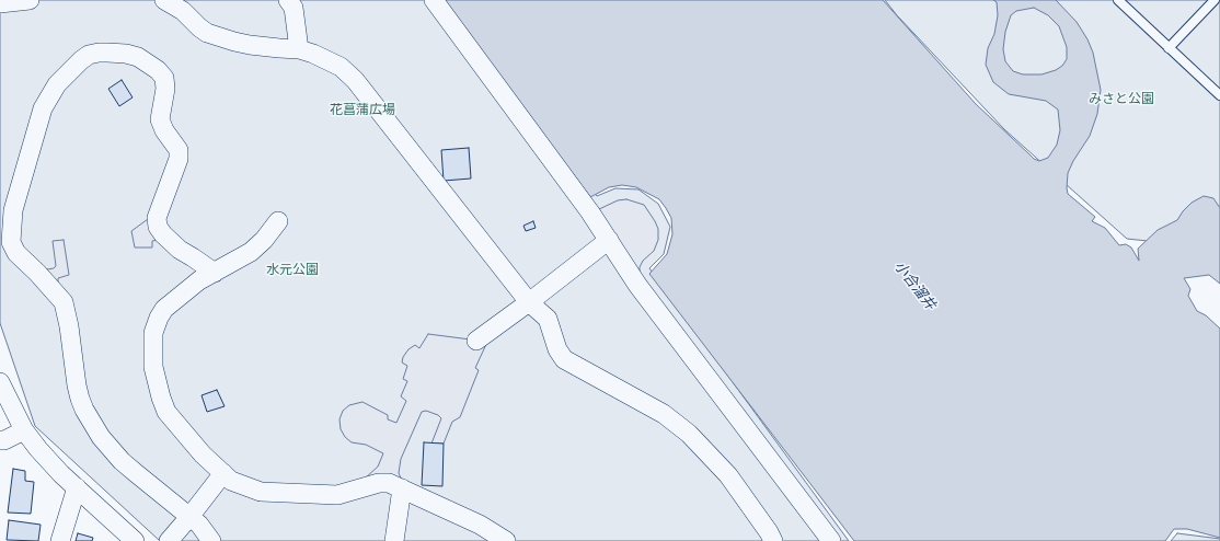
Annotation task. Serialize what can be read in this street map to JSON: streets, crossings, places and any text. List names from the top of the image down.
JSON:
{
  "water": ["小合溜井"],
  "parks": ["みさと公園", "花菖蒲広場", "水元公園"]
}
